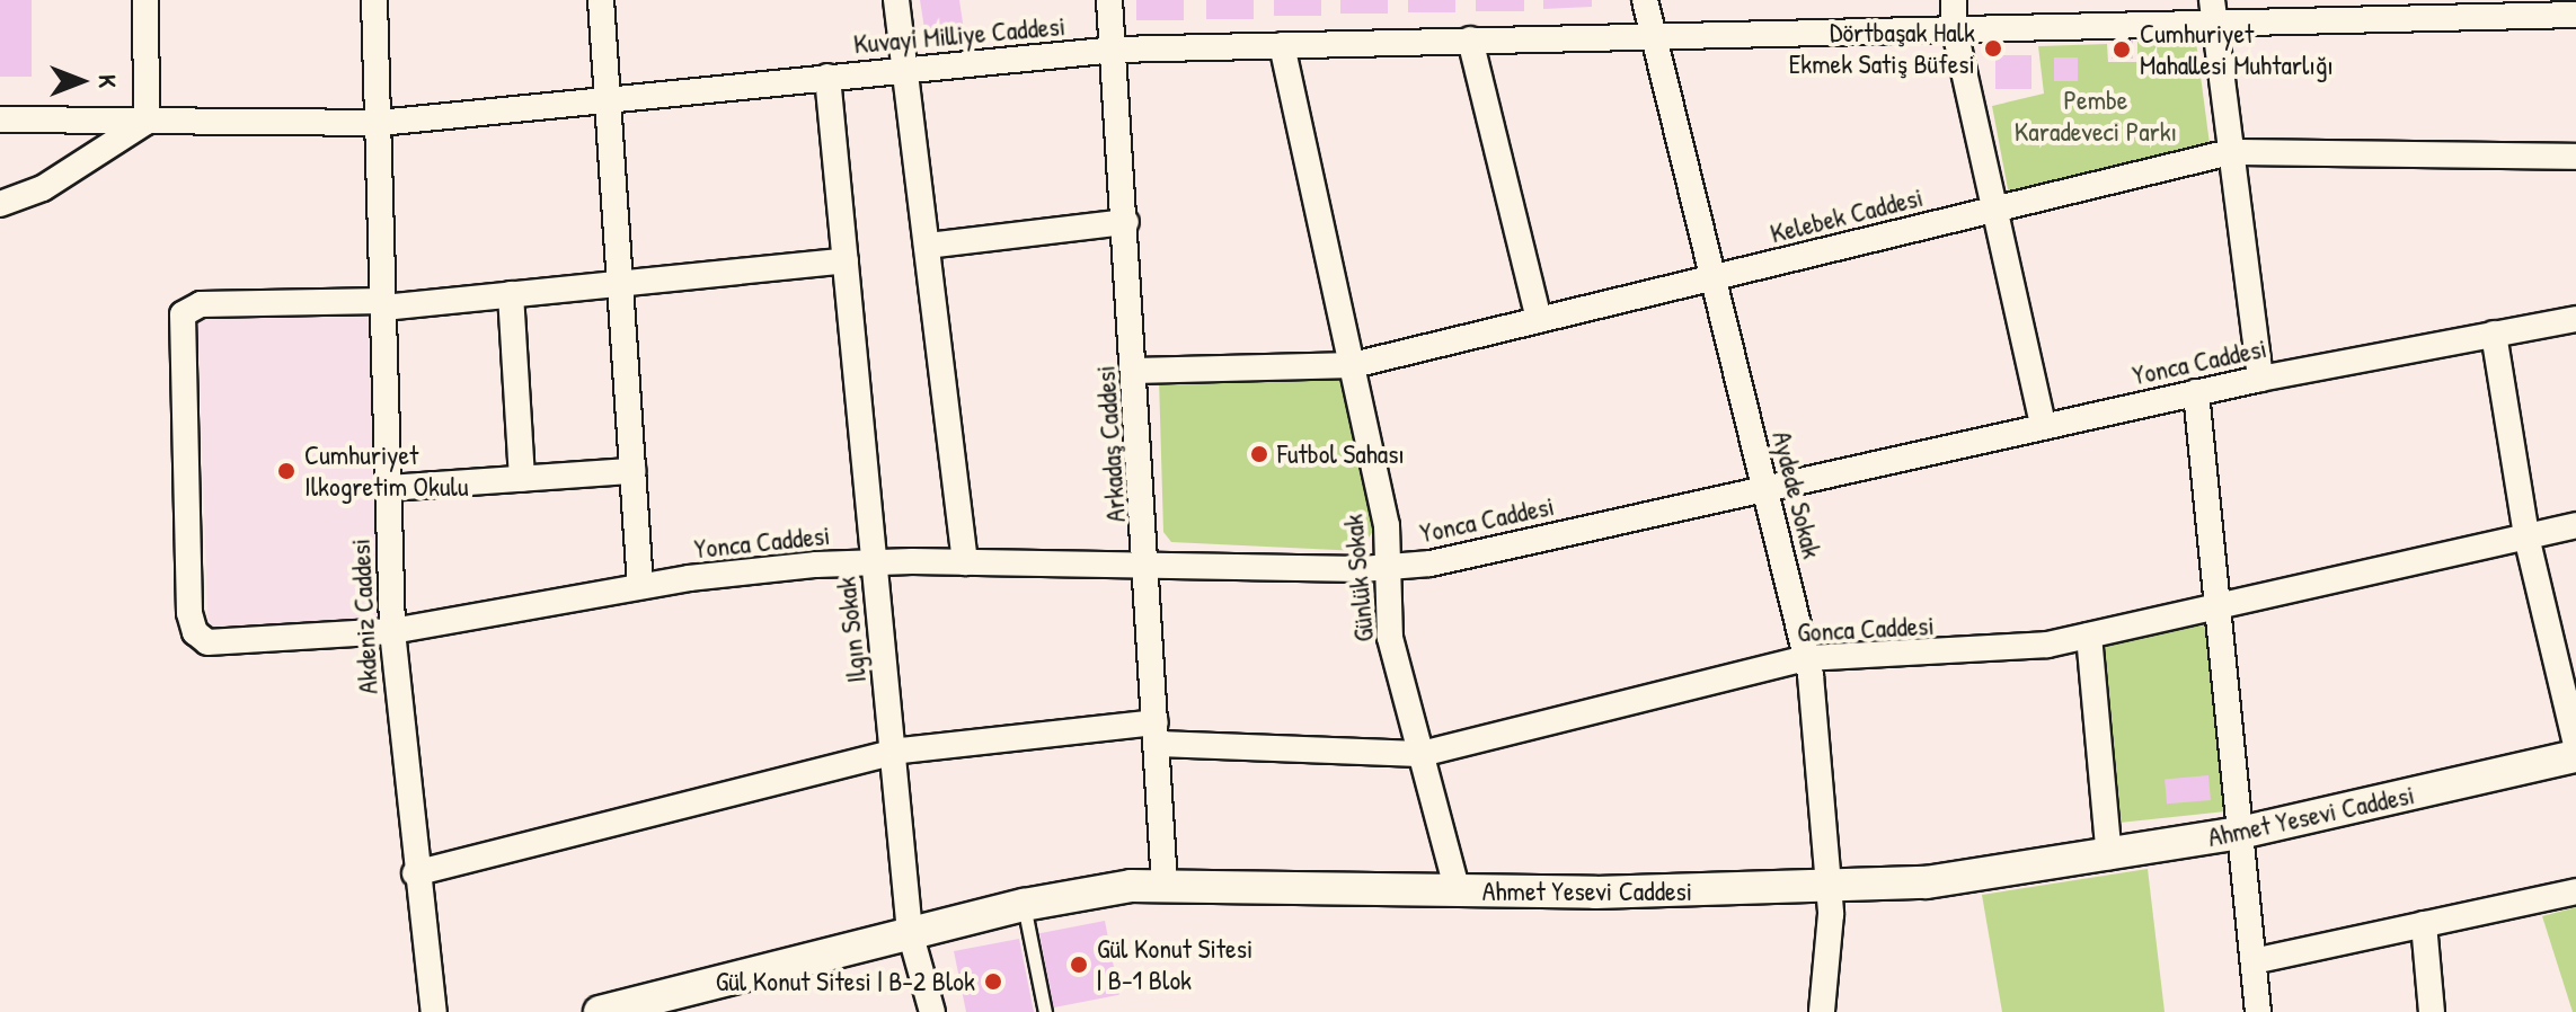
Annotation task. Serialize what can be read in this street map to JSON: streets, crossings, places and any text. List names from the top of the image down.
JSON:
{
  "streets": {
    "street": [
      "Kuvayi Milliye Caddesi",
      "Kelebek Caddesi",
      "Yonca Caddesi",
      "Arkadaş Caddesi",
      "Aydede Sokak",
      "Günlük Sokak",
      "Akdeniz Caddesi",
      "Gonca Caddesi",
      "Ilgın Sokak",
      "Ahmet Yesevi Caddesi"
    ]
  },
  "crossings": [
    ["Kuvayi Milliye Caddesi", "Arkadaş Caddesi"],
    ["Kuvayi Milliye Caddesi", "Aydede Sokak"],
    ["Kuvayi Milliye Caddesi", "Günlük Sokak"],
    ["Kuvayi Milliye Caddesi", "Akdeniz Caddesi"],
    ["Kuvayi Milliye Caddesi", "Ilgın Sokak"],
    ["Kelebek Caddesi", "Arkadaş Caddesi"],
    ["Kelebek Caddesi", "Aydede Sokak"],
    ["Kelebek Caddesi", "Günlük Sokak"],
    ["Yonca Caddesi", "Arkadaş Caddesi"],
    ["Yonca Caddesi", "Aydede Sokak"],
    ["Yonca Caddesi", "Günlük Sokak"],
    ["Yonca Caddesi", "Akdeniz Caddesi"],
    ["Yonca Caddesi", "Ilgın Sokak"],
    ["Arkadaş Caddesi", "Gonca Caddesi"],
    ["Arkadaş Caddesi", "Ahmet Yesevi Caddesi"],
    ["Aydede Sokak", "Gonca Caddesi"],
    ["Aydede Sokak", "Ahmet Yesevi Caddesi"],
    ["Günlük Sokak", "Gonca Caddesi"],
    ["Günlük Sokak", "Ahmet Yesevi Caddesi"],
    ["Akdeniz Caddesi", "Gonca Caddesi"],
    ["Gonca Caddesi", "Ilgın Sokak"],
    ["Ilgın Sokak", "Ahmet Yesevi Caddesi"]
  ],
  "parks": ["Pembe Karadeveci Parkı"],
  "places": [
    "Dörtbaşak Halk Ekmek Satiş Büfesi",
    "Cumhuriyet Mahallesi Muhtarlığı",
    "Futbol Sahası",
    "Cumhuriyet Ilkogretim Okulu",
    "Gül Konut Sitesi | B-1 Blok",
    "Gül Konut Sitesi | B-2 Blok"
  ],
  "north": "right"
}
